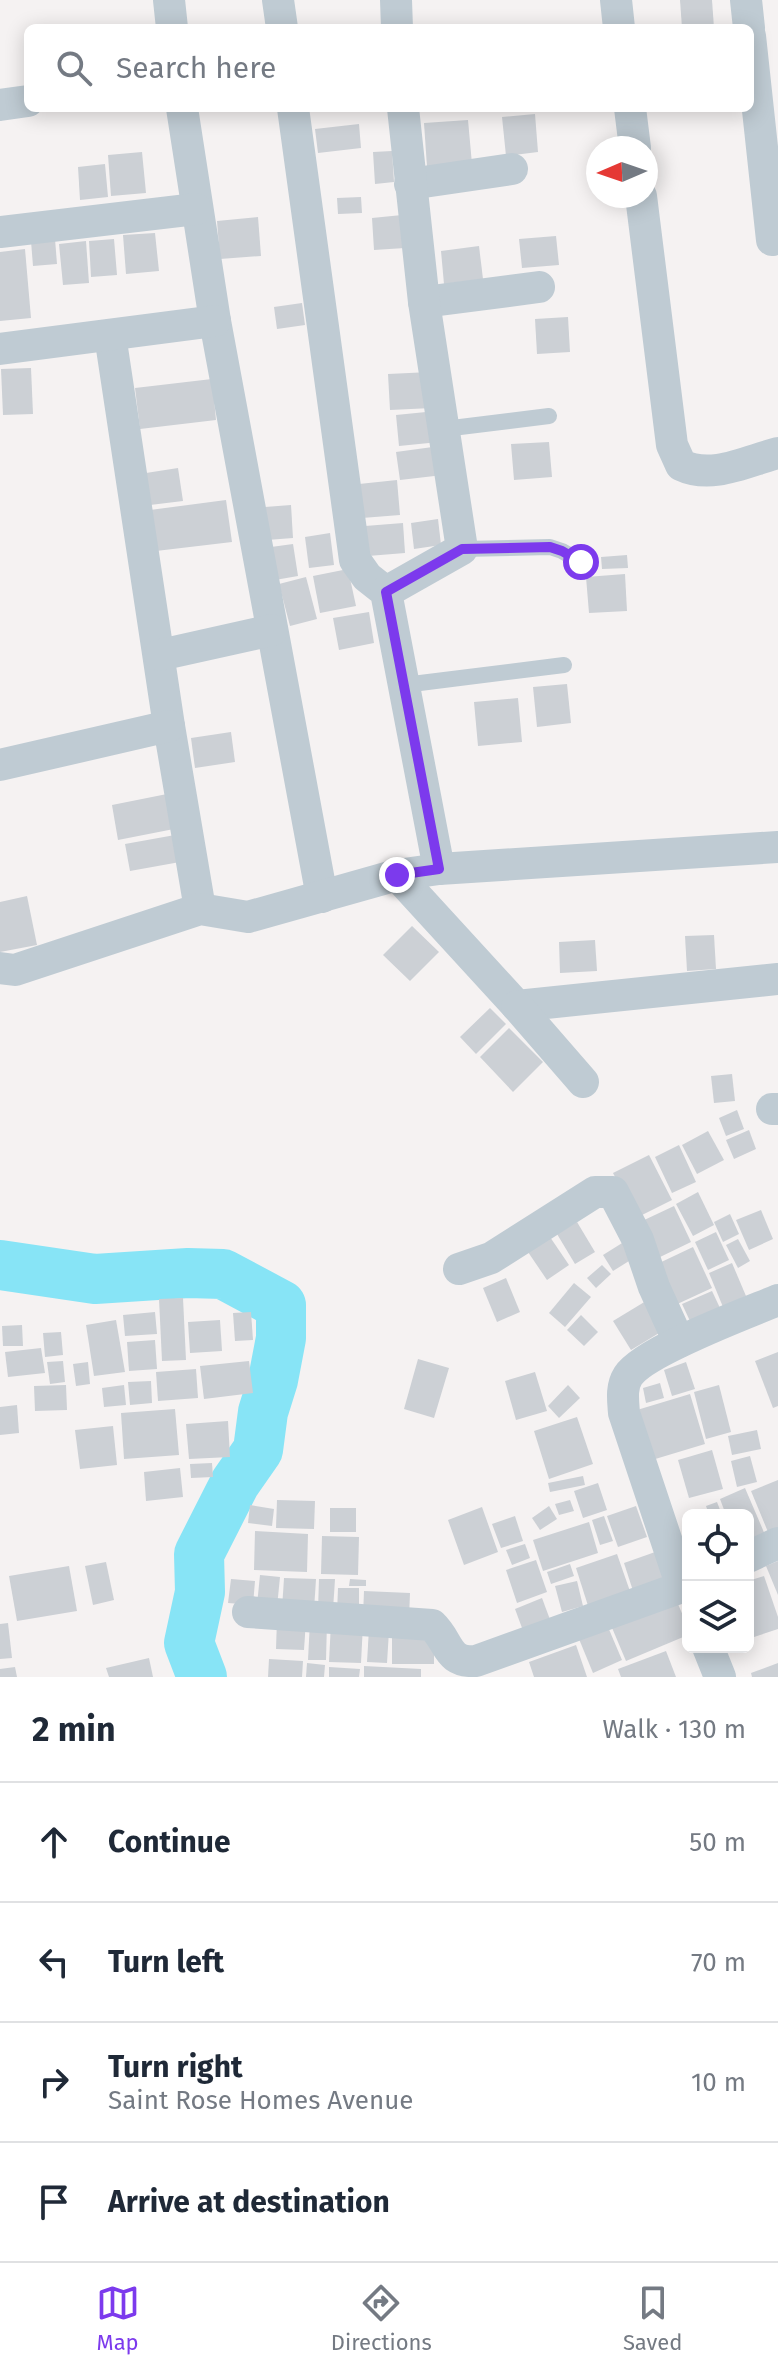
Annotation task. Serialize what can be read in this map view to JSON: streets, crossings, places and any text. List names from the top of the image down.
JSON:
{
  "north": "left",
  "page": {
    "search": "Search here",
    "heading": ["2 min", "Walk · 130 m"],
    "list": [
      ["Continue", "50 m"],
      ["Turn left", "70 m"],
      ["Turn right", "Saint Rose Homes Avenue", "10 m"],
      "Arrive at destination"
    ],
    "nav": ["Map", "Directions", "Saved"]
  }
}
